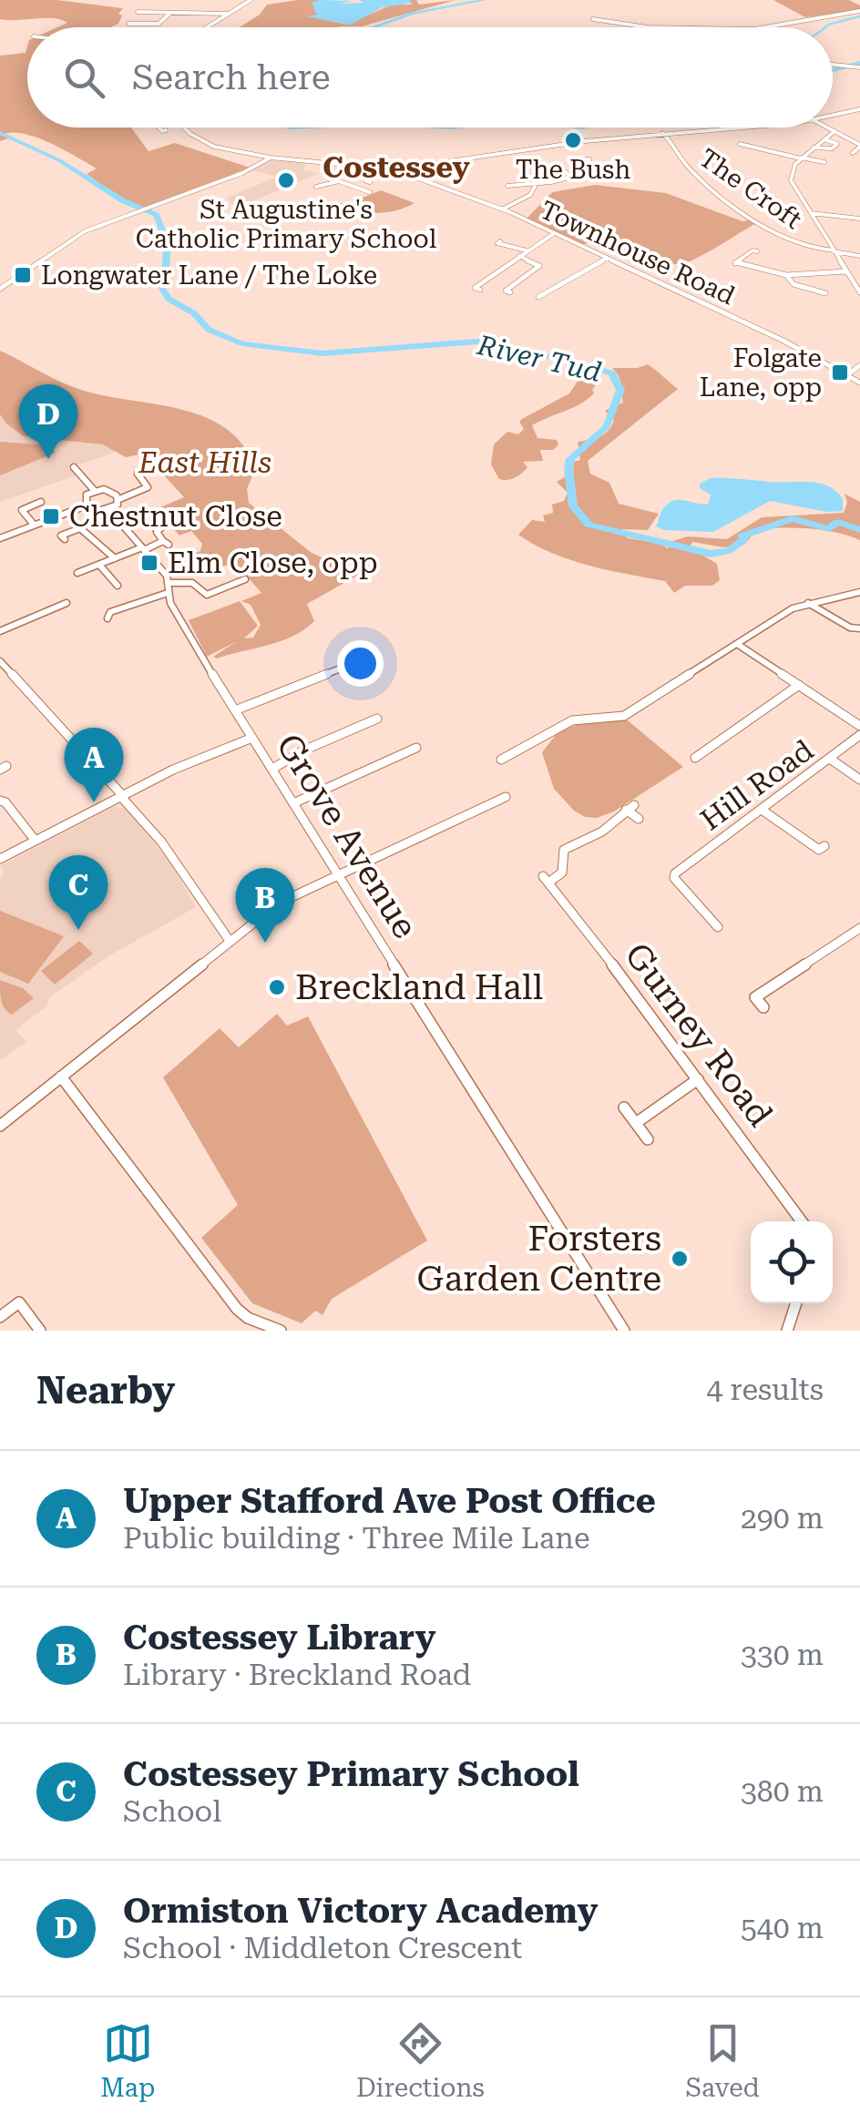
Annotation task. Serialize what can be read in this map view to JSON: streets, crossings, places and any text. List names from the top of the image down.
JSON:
{
  "streets": {
    "street": [
      "The Croft",
      "Townhouse Road",
      "Hill Road",
      "Grove Avenue",
      "Gurney Road"
    ]
  },
  "districts": ["Costessey"],
  "water": ["River Tud"],
  "parks": ["East Hills"],
  "places": {
    "other": [
      "The Bush",
      "St Augustine's Catholic Primary School",
      "Breckland Hall",
      "Forsters Garden Centre"
    ],
    "transit": [
      "Longwater Lane / The Loke",
      "Folgate Lane, opp",
      "Chestnut Close",
      "Elm Close, opp"
    ]
  },
  "page": {
    "search": "Search here",
    "pins": [
      "D",
      "A",
      "C",
      "B"
    ],
    "heading": ["Nearby", "4 results"],
    "list": [
      {
        "mark": "A",
        "name": "Upper Stafford Ave Post Office",
        "note": "Public building · Three Mile Lane",
        "value": "290 m"
      },
      {
        "mark": "B",
        "name": "Costessey Library",
        "note": "Library · Breckland Road",
        "value": "330 m"
      },
      {
        "mark": "C",
        "name": "Costessey Primary School",
        "note": "School",
        "value": "380 m"
      },
      {
        "mark": "D",
        "name": "Ormiston Victory Academy",
        "note": "School · Middleton Crescent",
        "value": "540 m"
      }
    ],
    "nav": ["Map", "Directions", "Saved"]
  }
}
